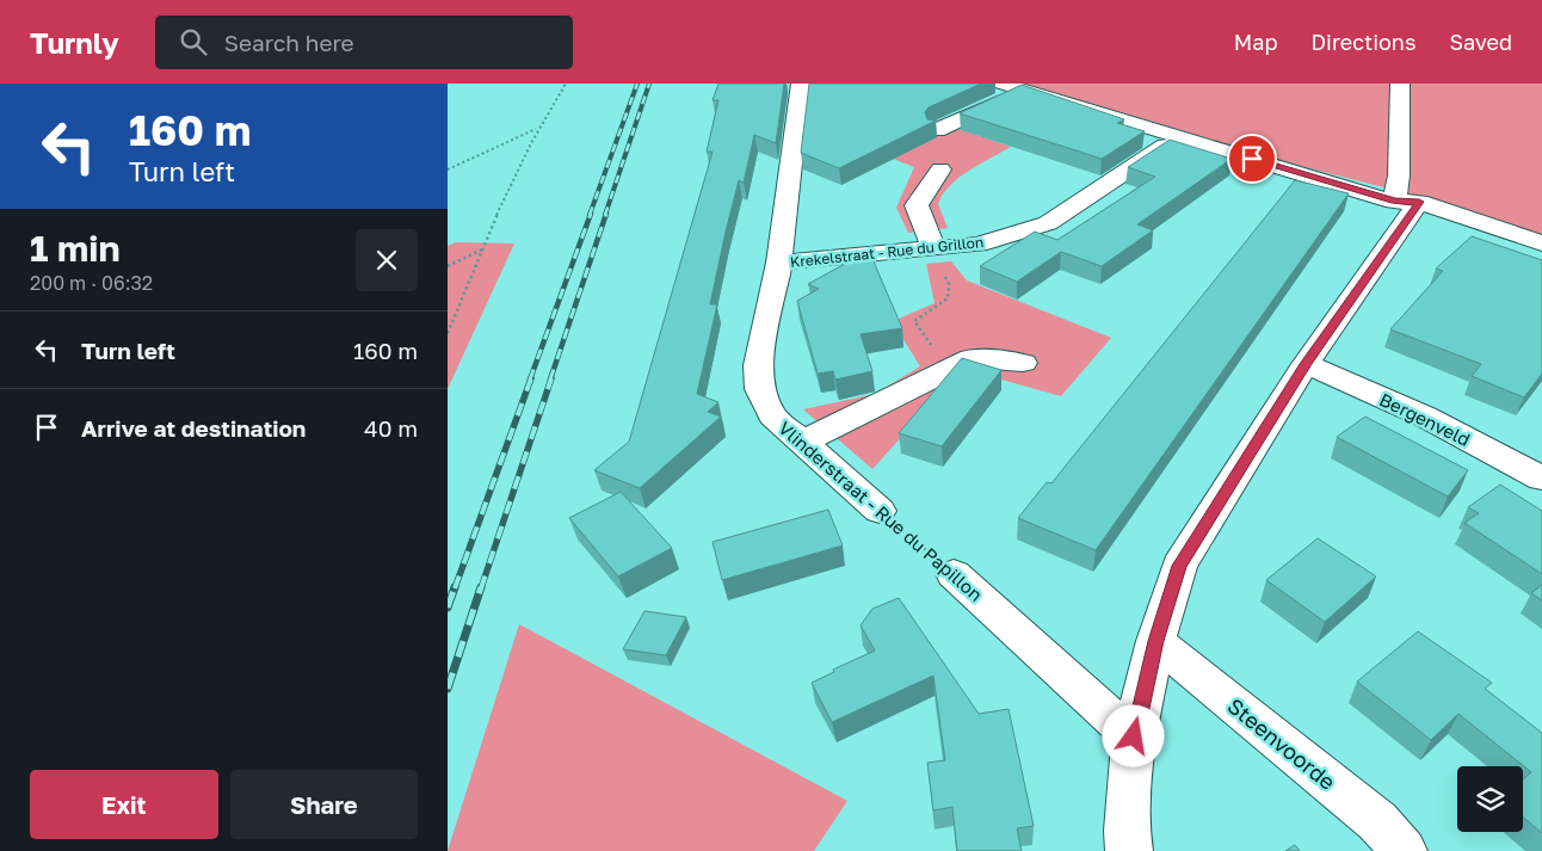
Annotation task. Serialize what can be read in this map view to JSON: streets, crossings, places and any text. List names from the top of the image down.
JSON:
{
  "streets": {
    "street": [
      "Krekelstraat - Rue du Grillon",
      "Bergenveld",
      "Vlinderstraat - Rue du Papillon",
      "Steenvoorde"
    ]
  },
  "crossings": [
    ["Krekelstraat - Rue du Grillon", "Vlinderstraat - Rue du Papillon"]
  ],
  "page": {
    "header": "Turnly",
    "search": "Search here",
    "nav": ["Map", "Directions", "Saved"],
    "turn": ["160 m", "Turn left"],
    "heading": ["1 min", "200 m · 06:32"],
    "list": [
      {
        "name": "Turn left",
        "value": "160 m"
      },
      {
        "name": "Arrive at destination",
        "value": "40 m"
      }
    ],
    "buttons": ["Exit", "Share"]
  }
}
